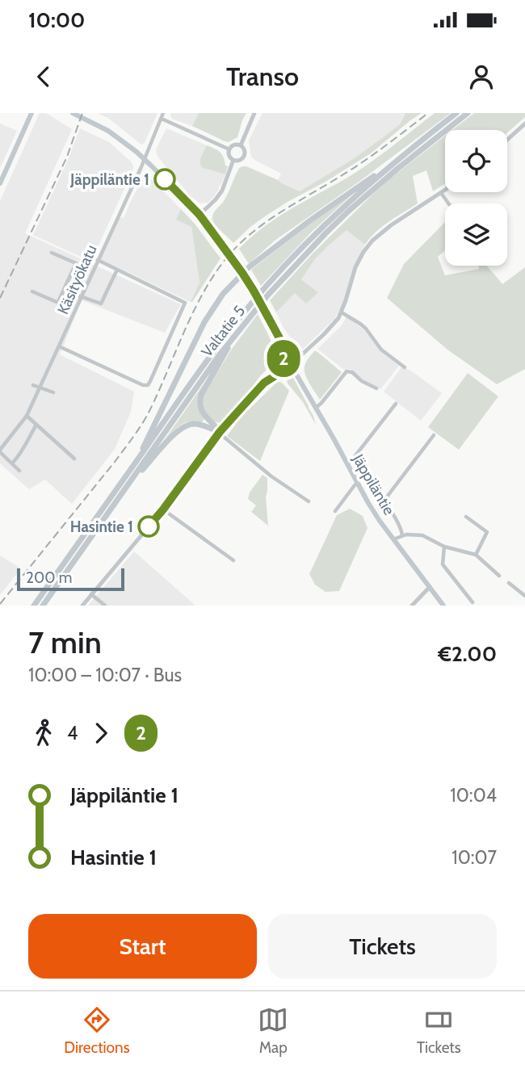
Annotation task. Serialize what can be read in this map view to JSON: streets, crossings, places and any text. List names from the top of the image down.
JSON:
{
  "streets": {
    "highway": ["Valtatie 5"],
    "main road": ["Jäppiläntie"],
    "street": ["Käsityökatu"]
  },
  "places": ["Jäppiläntie 1", "Hasintie 1"],
  "lines": ["bus line 2"],
  "scale_bar": "200 m",
  "page": {
    "status": "10:00",
    "header": "Transo",
    "on_map": "2",
    "scale": "200 m",
    "heading": ["7 min", "10:00 – 10:07 · Bus", "€2.00"],
    "legs": ["4", "2"],
    "list": [
      {
        "name": "Jäppiläntie 1",
        "value": "10:04"
      },
      {
        "name": "Hasintie 1",
        "value": "10:07"
      }
    ],
    "buttons": ["Start", "Tickets"],
    "tabs": ["Directions", "Map", "Tickets"]
  }
}
